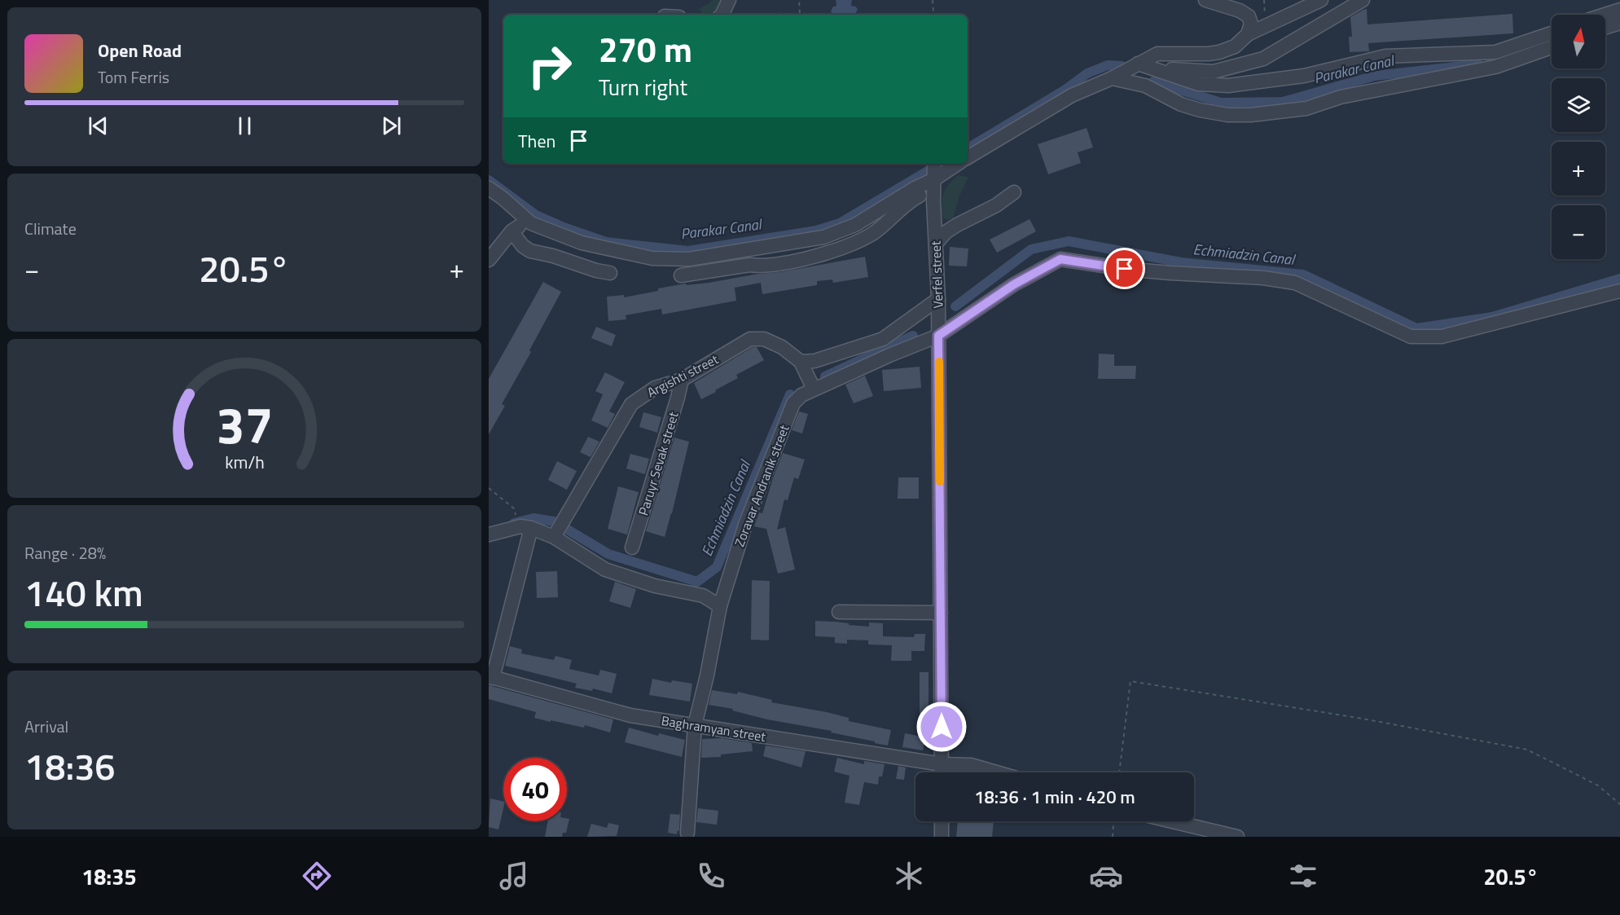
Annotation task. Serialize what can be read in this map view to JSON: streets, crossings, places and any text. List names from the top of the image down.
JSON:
{
  "streets": {
    "street": [
      "Verfel street",
      "Argishti street",
      "Paruyr Sevak street",
      "Zoravar Andranik street",
      "Baghramyan street"
    ]
  },
  "crossings": [
    ["Verfel street", "Zoravar Andranik street"],
    ["Verfel street", "Baghramyan street"],
    ["Argishti street", "Paruyr Sevak street"],
    ["Argishti street", "Zoravar Andranik street"],
    ["Zoravar Andranik street", "Baghramyan street"]
  ],
  "water": ["Parakar Canal", "Echmiadzin Canal"],
  "north": "top",
  "page": {
    "map_buttons": ["+", "−"],
    "turn": ["270 m", "Turn right"],
    "song": ["Open Road", "Tom Ferris"],
    "then": "Then",
    "tile": [
      "Climate",
      ["Range · 28%", "140 km"],
      ["Arrival", "18:36"]
    ],
    "heat": ["−", "20.5°", "+"],
    "limit": "40",
    "trip": "18:36 · 1 min · 420 m",
    "tabs": ["18:35", "20.5°"],
    "gauge": ["37", "km/h"]
  }
}
